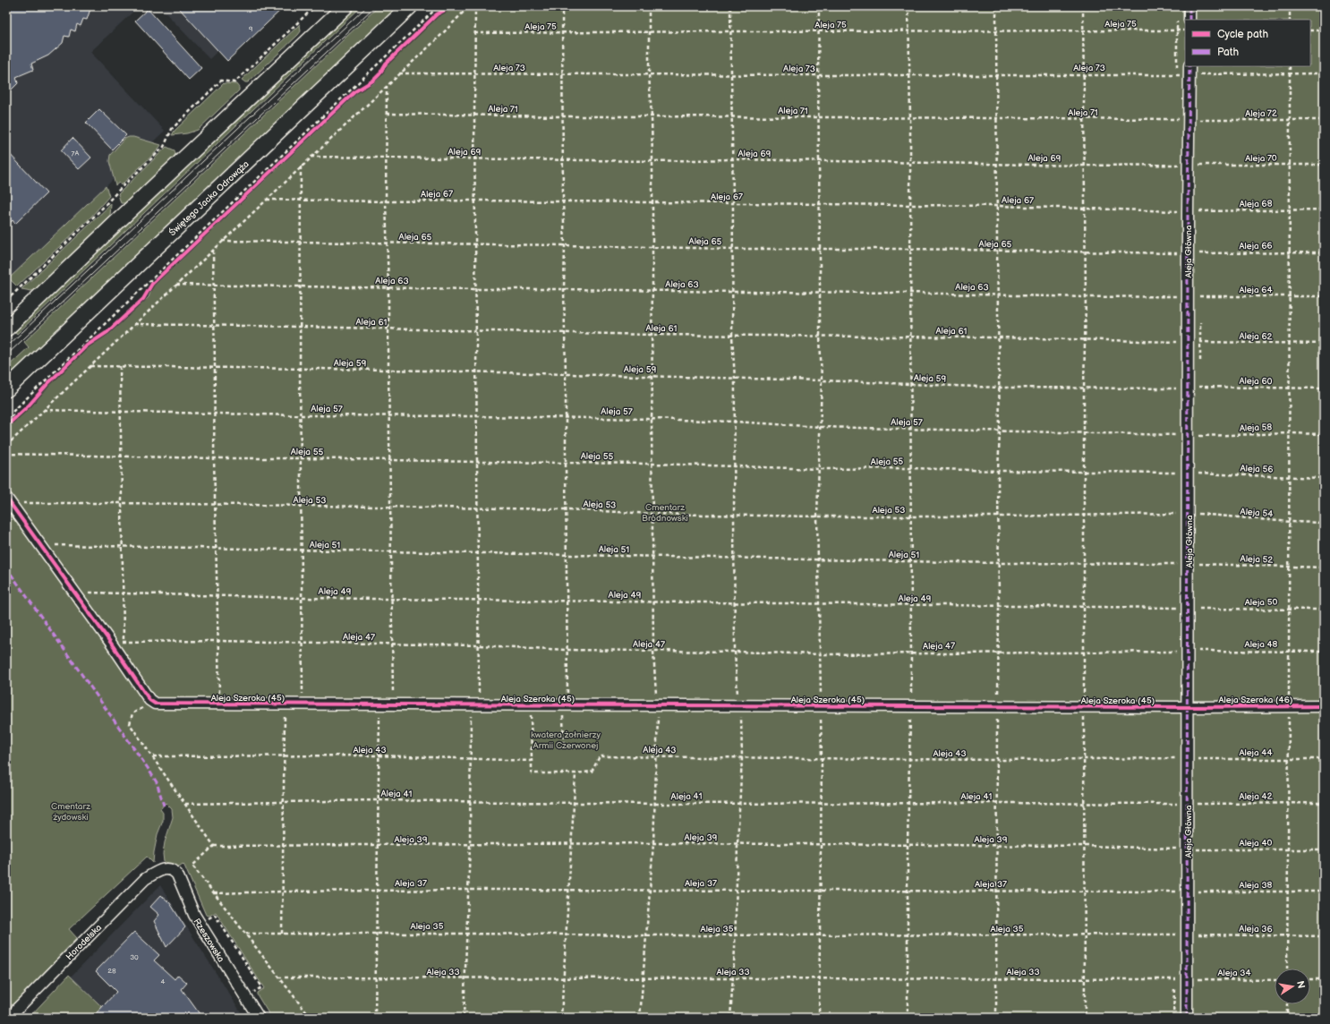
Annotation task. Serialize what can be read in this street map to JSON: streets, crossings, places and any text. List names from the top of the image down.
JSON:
{
  "streets": {
    "main road": ["Świętego Jacka Odrowąża"],
    "street": [
      "Aleja Główna",
      "Aleja Szeroka (45)",
      "Aleja Szeroka (46)",
      "Rzeszowska",
      "Horodelska"
    ],
    "path": [
      "Aleja 75",
      "Aleja 73",
      "Aleja 71",
      "Aleja 72",
      "Aleja 69",
      "Aleja 70",
      "Aleja 67",
      "Aleja 68",
      "Aleja 65",
      "Aleja 66",
      "Aleja 63",
      "Aleja 64",
      "Aleja 61",
      "Aleja 62",
      "Aleja 59",
      "Aleja 60",
      "Aleja 57",
      "Aleja 58",
      "Aleja 55",
      "Aleja 56",
      "Aleja 53",
      "Aleja 54",
      "Aleja 51",
      "Aleja 52",
      "Aleja 49",
      "Aleja 50",
      "Aleja 47",
      "Aleja 48",
      "Aleja 43",
      "Aleja 44",
      "Aleja 41",
      "Aleja 42",
      "Aleja 39",
      "Aleja 40",
      "Aleja 37",
      "Aleja 38",
      "Aleja 35",
      "Aleja 36",
      "Aleja 33",
      "Aleja 34"
    ]
  },
  "crossings": [
    ["Aleja 73", "Aleja Główna"],
    ["Aleja 71", "Aleja 72"],
    ["Aleja 71", "Aleja Główna"],
    ["Aleja 72", "Aleja Główna"],
    ["Aleja 69", "Aleja 70"],
    ["Aleja 69", "Aleja Główna"],
    ["Aleja 70", "Aleja Główna"],
    ["Aleja 67", "Aleja 68"],
    ["Aleja 67", "Aleja Główna"],
    ["Aleja 68", "Aleja Główna"],
    ["Aleja 65", "Aleja 66"],
    ["Aleja 65", "Aleja Główna"],
    ["Aleja 66", "Aleja Główna"],
    ["Aleja Główna", "Aleja 63"],
    ["Aleja Główna", "Aleja 64"],
    ["Aleja Główna", "Aleja 61"],
    ["Aleja Główna", "Aleja 62"],
    ["Aleja Główna", "Aleja 59"],
    ["Aleja Główna", "Aleja 60"],
    ["Aleja Główna", "Aleja 57"],
    ["Aleja Główna", "Aleja 58"],
    ["Aleja Główna", "Aleja 55"],
    ["Aleja Główna", "Aleja 56"],
    ["Aleja Główna", "Aleja 53"],
    ["Aleja Główna", "Aleja 54"],
    ["Aleja Główna", "Aleja 51"],
    ["Aleja Główna", "Aleja 52"],
    ["Aleja Główna", "Aleja 47"],
    ["Aleja Główna", "Aleja 48"],
    ["Aleja Główna", "Aleja Szeroka (46)"],
    ["Aleja Główna", "Aleja 43"],
    ["Aleja Główna", "Aleja 44"],
    ["Aleja Główna", "Aleja 41"],
    ["Aleja Główna", "Aleja 42"],
    ["Aleja Główna", "Aleja 39"],
    ["Aleja Główna", "Aleja 40"],
    ["Aleja Główna", "Aleja 37"],
    ["Aleja Główna", "Aleja 38"],
    ["Aleja Główna", "Aleja 35"],
    ["Aleja Główna", "Aleja 36"],
    ["Aleja Główna", "Aleja 33"],
    ["Aleja Główna", "Aleja 34"],
    ["Aleja 63", "Aleja 64"],
    ["Aleja 61", "Aleja 62"],
    ["Aleja 59", "Aleja 60"],
    ["Aleja 57", "Aleja 58"],
    ["Aleja 55", "Aleja 56"],
    ["Aleja 53", "Aleja 54"],
    ["Aleja 51", "Aleja 52"],
    ["Aleja 47", "Aleja 48"],
    ["Aleja Szeroka (45)", "Aleja Szeroka (46)"],
    ["Aleja 43", "Aleja 44"],
    ["Aleja 41", "Aleja 42"],
    ["Aleja 39", "Aleja 40"],
    ["Aleja 37", "Aleja 38"],
    ["Aleja 35", "Aleja 36"],
    ["Rzeszowska", "Horodelska"],
    ["Aleja 33", "Aleja 34"]
  ],
  "parks": ["Cmentarz Bródnowski", "kwatera żołnierzy Armii Czerwonej", "Cmentarz żydowski"],
  "house_numbers": [
    "9",
    "7A",
    "30",
    "28",
    "4"
  ],
  "legend": ["Cycle path", "Path"],
  "north": "right"
}
